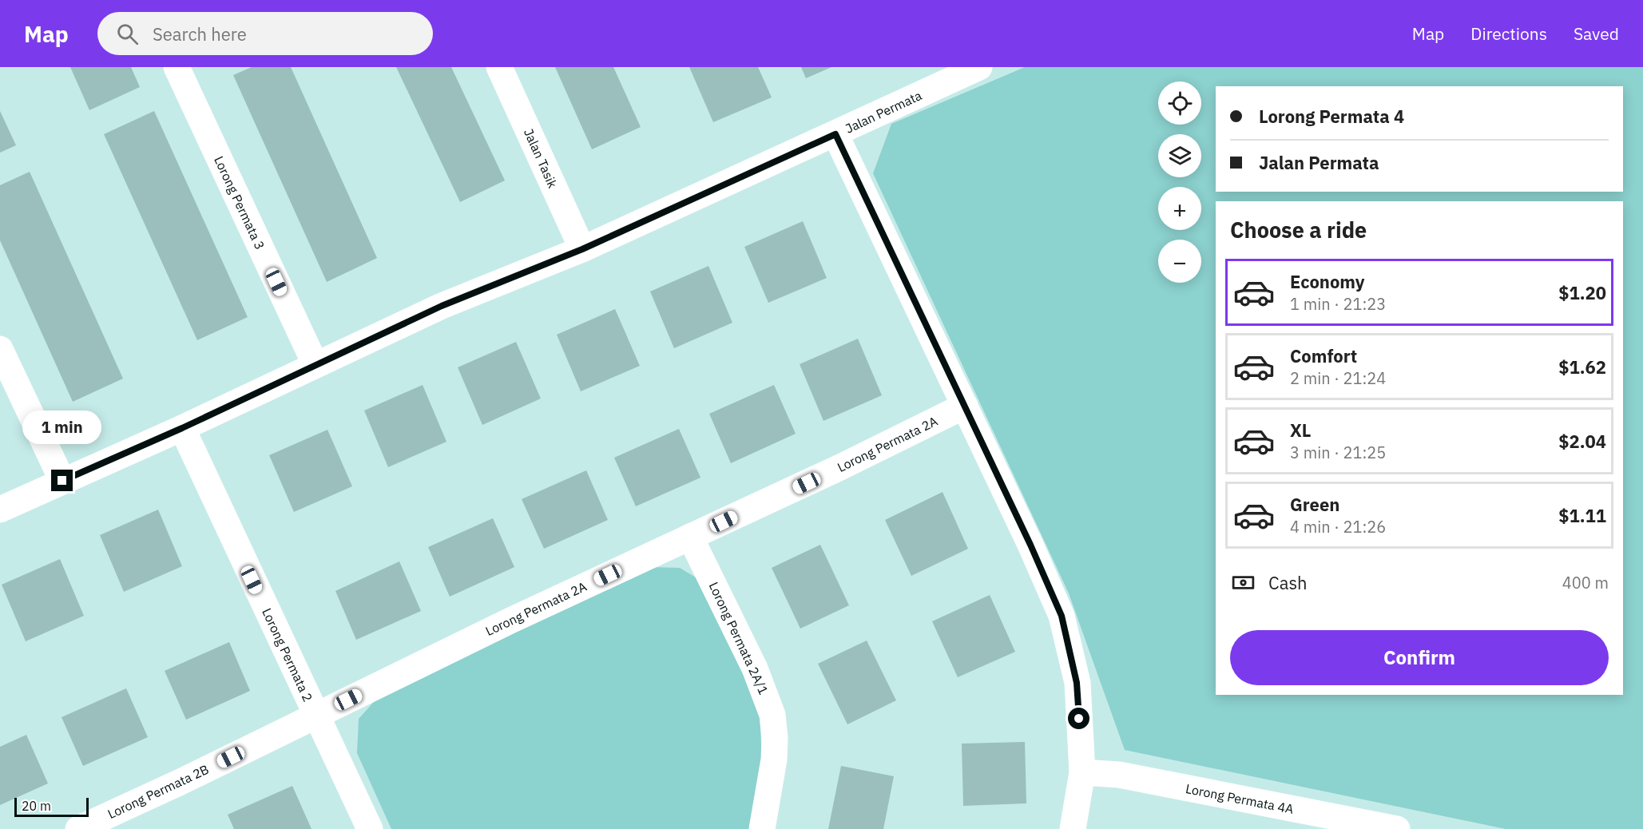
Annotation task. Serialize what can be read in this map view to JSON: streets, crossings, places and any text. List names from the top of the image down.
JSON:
{
  "streets": {
    "street": [
      "Jalan Permata",
      "Jalan Tasik",
      "Lorong Permata 3",
      "Lorong Permata 2A",
      "Lorong Permata 2A/1",
      "Lorong Permata 2",
      "Lorong Permata 2B",
      "Lorong Permata 4A"
    ]
  },
  "crossings": [
    ["Jalan Permata", "Jalan Tasik"],
    ["Jalan Permata", "Lorong Permata 3"],
    ["Jalan Permata", "Lorong Permata 2"],
    ["Lorong Permata 2A", "Lorong Permata 2A/1"],
    ["Lorong Permata 2A", "Lorong Permata 2"],
    ["Lorong Permata 2A", "Lorong Permata 2B"],
    ["Lorong Permata 2", "Lorong Permata 2B"]
  ],
  "scale_bar": "20 m",
  "page": {
    "header": "Map",
    "search": "Search here",
    "nav": ["Map", "Directions", "Saved"],
    "map_buttons": ["+", "−"],
    "banner": ["Lorong Permata 4", "Jalan Permata"],
    "heading": "Choose a ride",
    "list": [
      {
        "name": "Economy",
        "note": "1 min · 21:23",
        "value": "$1.20"
      },
      {
        "name": "Comfort",
        "note": "2 min · 21:24",
        "value": "$1.62"
      },
      {
        "name": "XL",
        "note": "3 min · 21:25",
        "value": "$2.04"
      },
      {
        "name": "Green",
        "note": "4 min · 21:26",
        "value": "$1.11"
      }
    ],
    "bubble": "1 min",
    "pay": ["Cash", "400 m"],
    "buttons": "Confirm",
    "scale": "20 m"
  }
}
